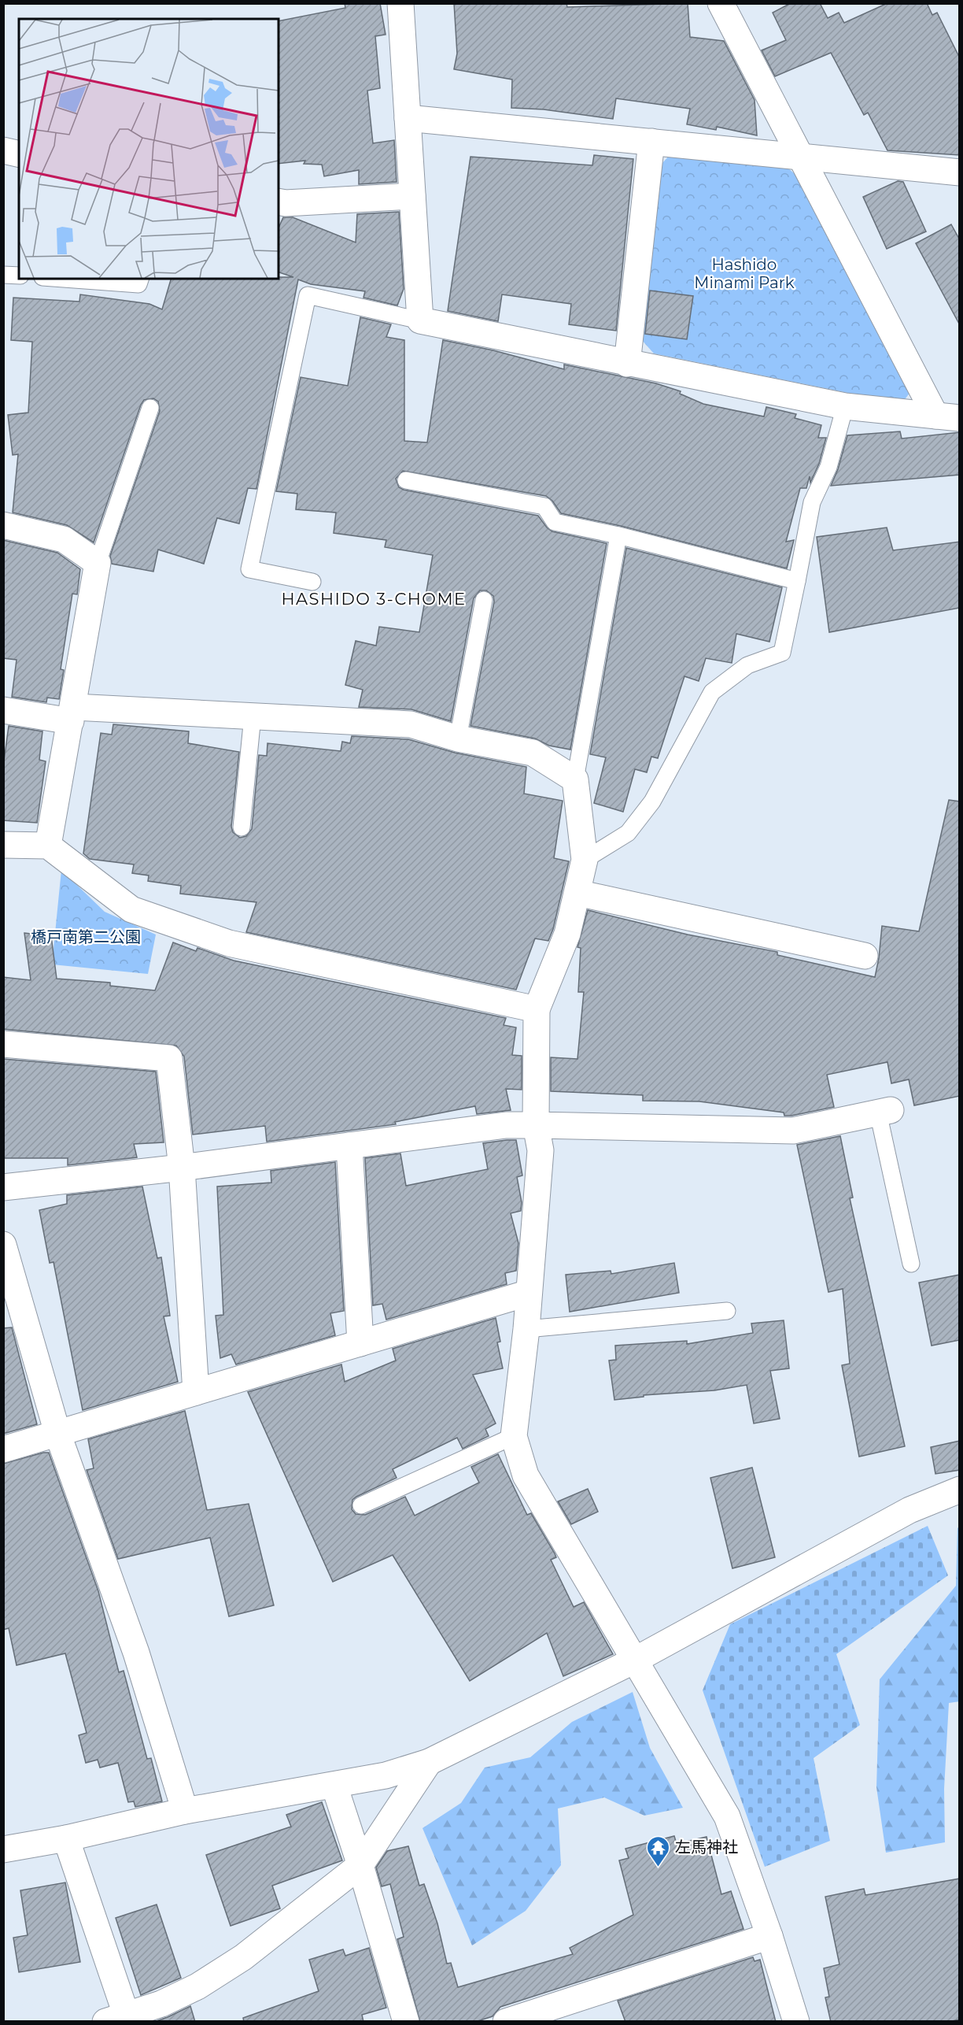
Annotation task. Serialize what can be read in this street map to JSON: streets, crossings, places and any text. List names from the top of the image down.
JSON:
{
  "districts": ["HASHIDO 3-CHOME"],
  "parks": ["Hashido Minami Park", "橋戸南第二公園"],
  "places": {
    "temple": ["左馬神社"]
  }
}
